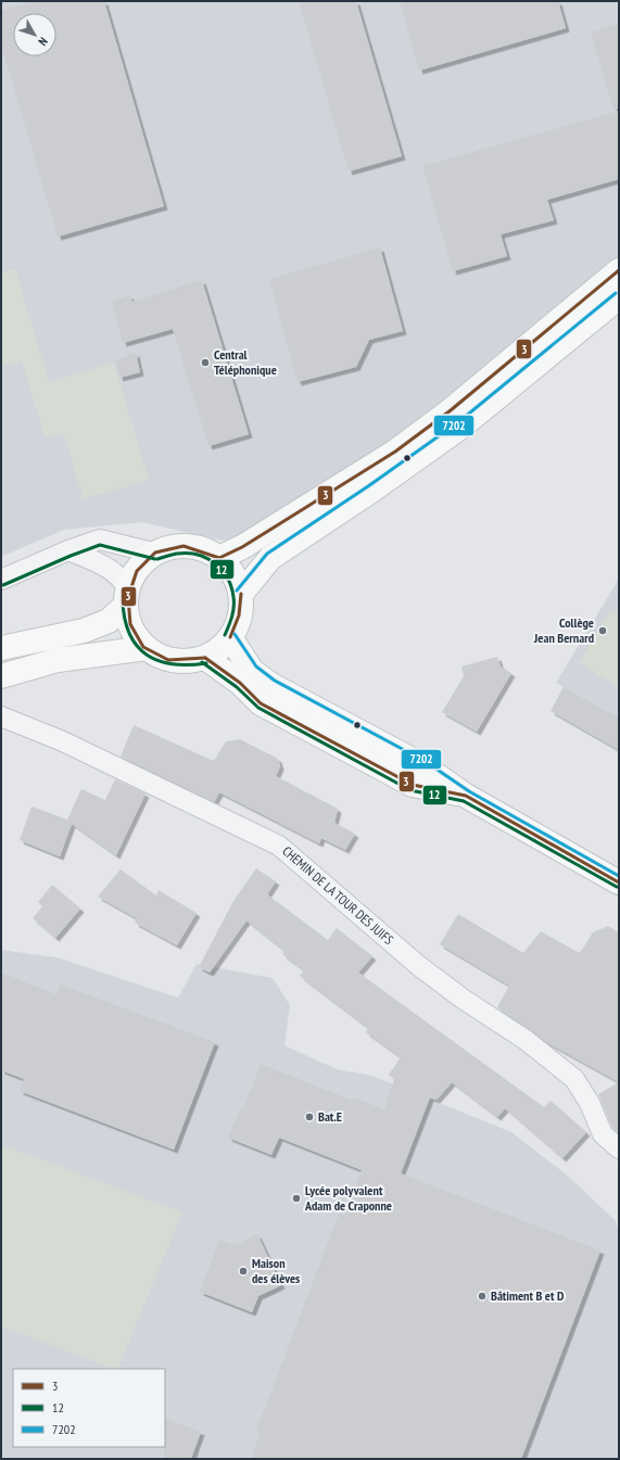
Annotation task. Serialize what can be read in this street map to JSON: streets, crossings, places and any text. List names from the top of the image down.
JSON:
{
  "streets": {
    "street": ["CHEMIN DE LA TOUR DES JUIFS"]
  },
  "places": [
    "Central Téléphonique",
    "Collège Jean Bernard",
    "Bat.E",
    "Lycée polyvalent Adam de Craponne",
    "Maison des élèves",
    "Bâtiment B et D"
  ],
  "lines": ["transit line 3", "transit line 7202", "transit line 12"],
  "legend": ["3", "12", "7202"],
  "north": "bottom right"
}
